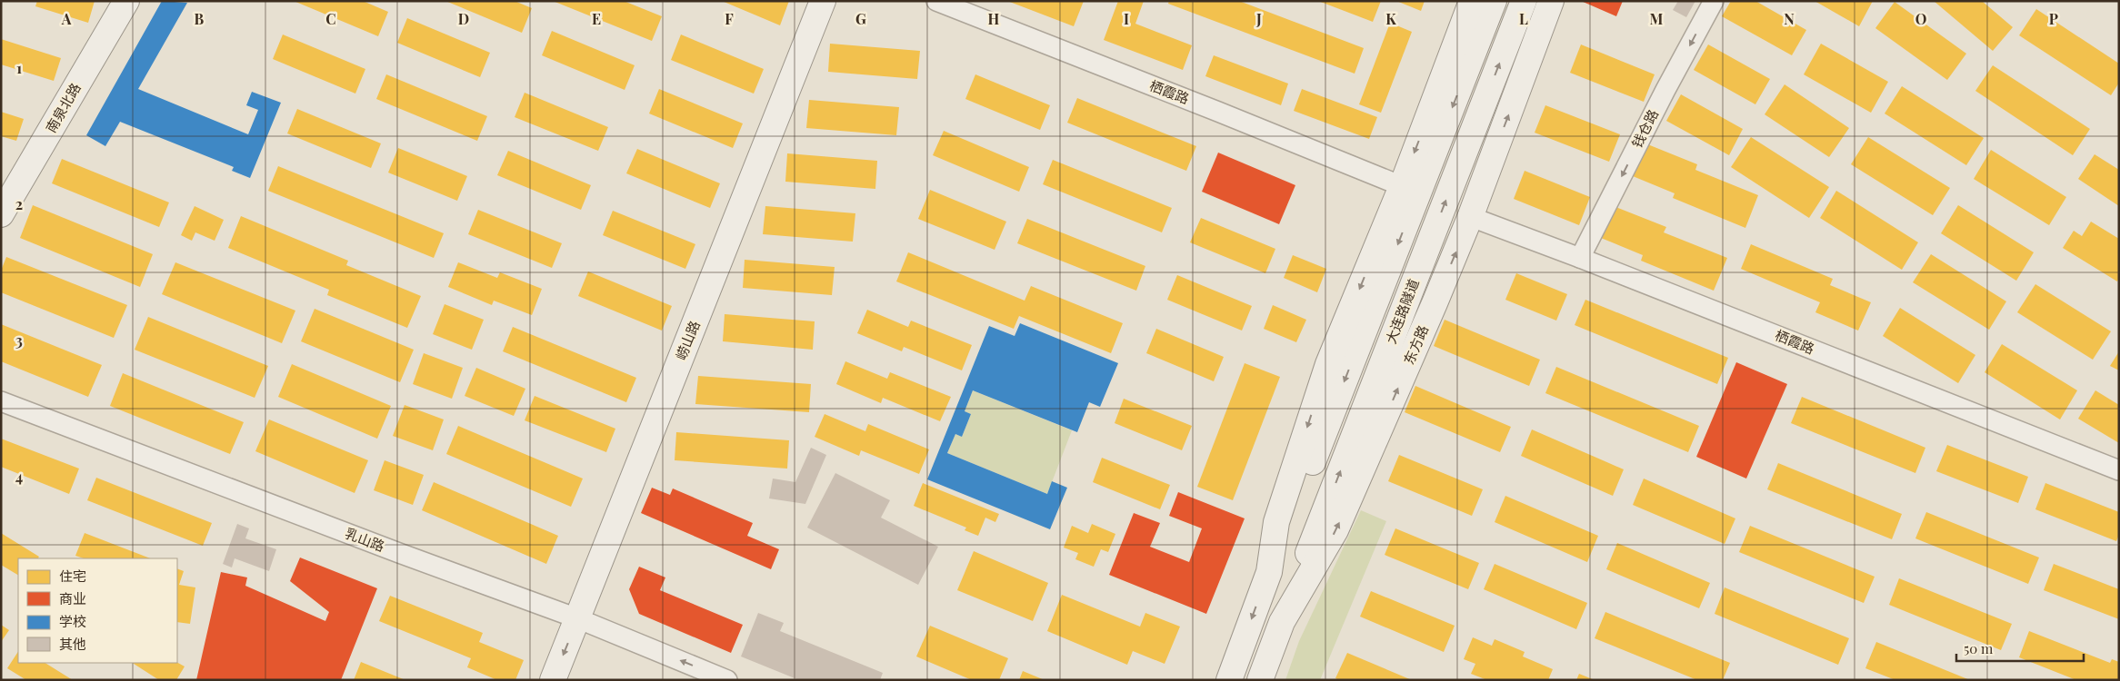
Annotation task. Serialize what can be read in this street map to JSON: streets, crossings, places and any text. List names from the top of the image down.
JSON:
{
  "streets": {
    "main road": [
      "南泉北路",
      "大连路隧道",
      "崂山路",
      "东方路"
    ],
    "street": ["栖霞路", "钱仓路", "乳山路"]
  },
  "crossings": [
    ["栖霞路", "钱仓路"],
    ["栖霞路", "东方路"],
    ["大连路隧道", "东方路"],
    ["崂山路", "乳山路"]
  ],
  "one_way": ["钱仓路"],
  "legend": [
    "住宅",
    "商业",
    "学校",
    "其他"
  ],
  "scale_bar": "50 m",
  "grid": {
    "columns": [
      "A",
      "B",
      "C",
      "D",
      "E",
      "F",
      "G",
      "H",
      "I",
      "J",
      "K",
      "L",
      "M",
      "N",
      "O",
      "P"
    ],
    "rows": [
      "1",
      "2",
      "3",
      "4"
    ]
  }
}
